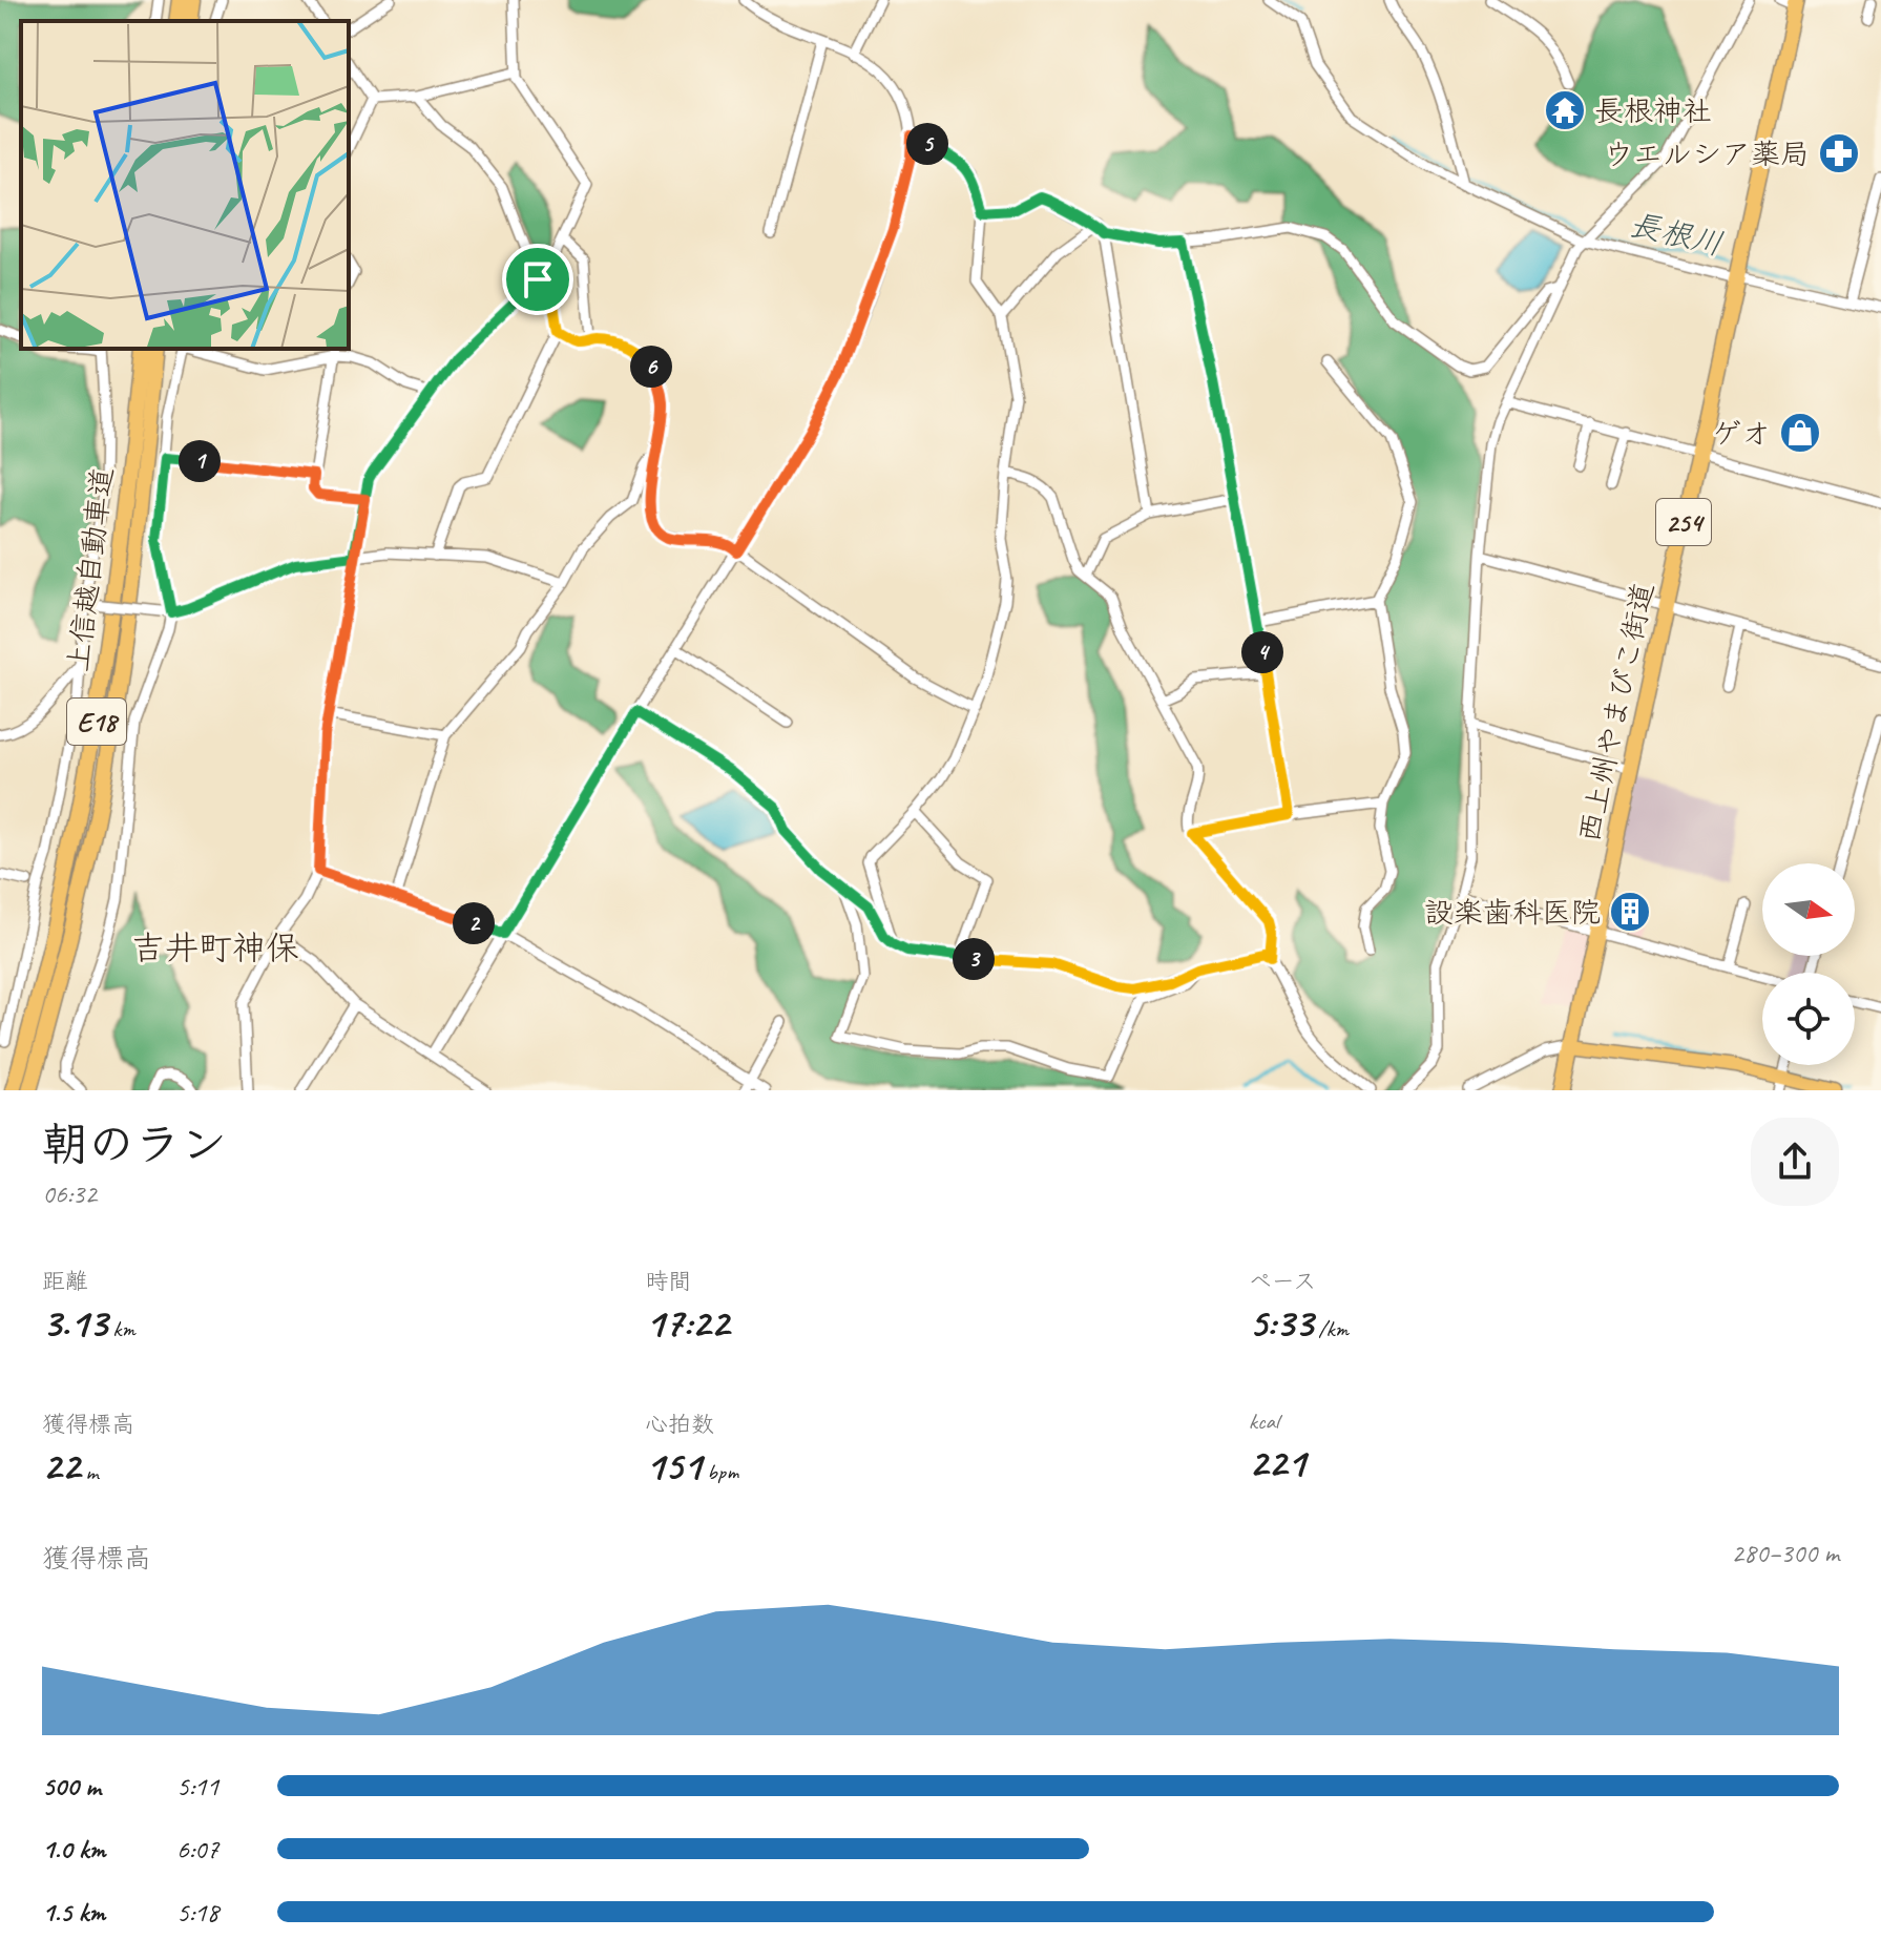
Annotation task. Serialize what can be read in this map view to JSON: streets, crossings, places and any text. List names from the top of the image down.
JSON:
{
  "streets": {
    "highway": [
      "254",
      "上信越自動車道",
      "西上州やまびこ街道",
      "E18"
    ]
  },
  "districts": ["吉井町神保"],
  "water": ["長根川"],
  "places": {
    "temple": ["長根神社"],
    "pharmacy": ["ウエルシア薬局"],
    "shop": ["ゲオ"],
    "building": ["設楽歯科医院"]
  },
  "north": "right",
  "page": {
    "pins": [
      "5",
      "6",
      "1",
      "4",
      "2",
      "3"
    ],
    "heading": ["朝のラン", "06:32"],
    "stats": [
      ["距離", "3.13 km"],
      ["時間", "17:22"],
      ["ペース", "5:33 /km"],
      ["獲得標高", "22 m"],
      ["心拍数", "151 bpm"],
      ["kcal", "221"]
    ],
    "chart": ["獲得標高", "280–300 m"],
    "list": [
      {
        "name": "500 m",
        "note": "5:11"
      },
      {
        "name": "1.0 km",
        "note": "6:07"
      },
      {
        "name": "1.5 km",
        "note": "5:18"
      }
    ]
  }
}
